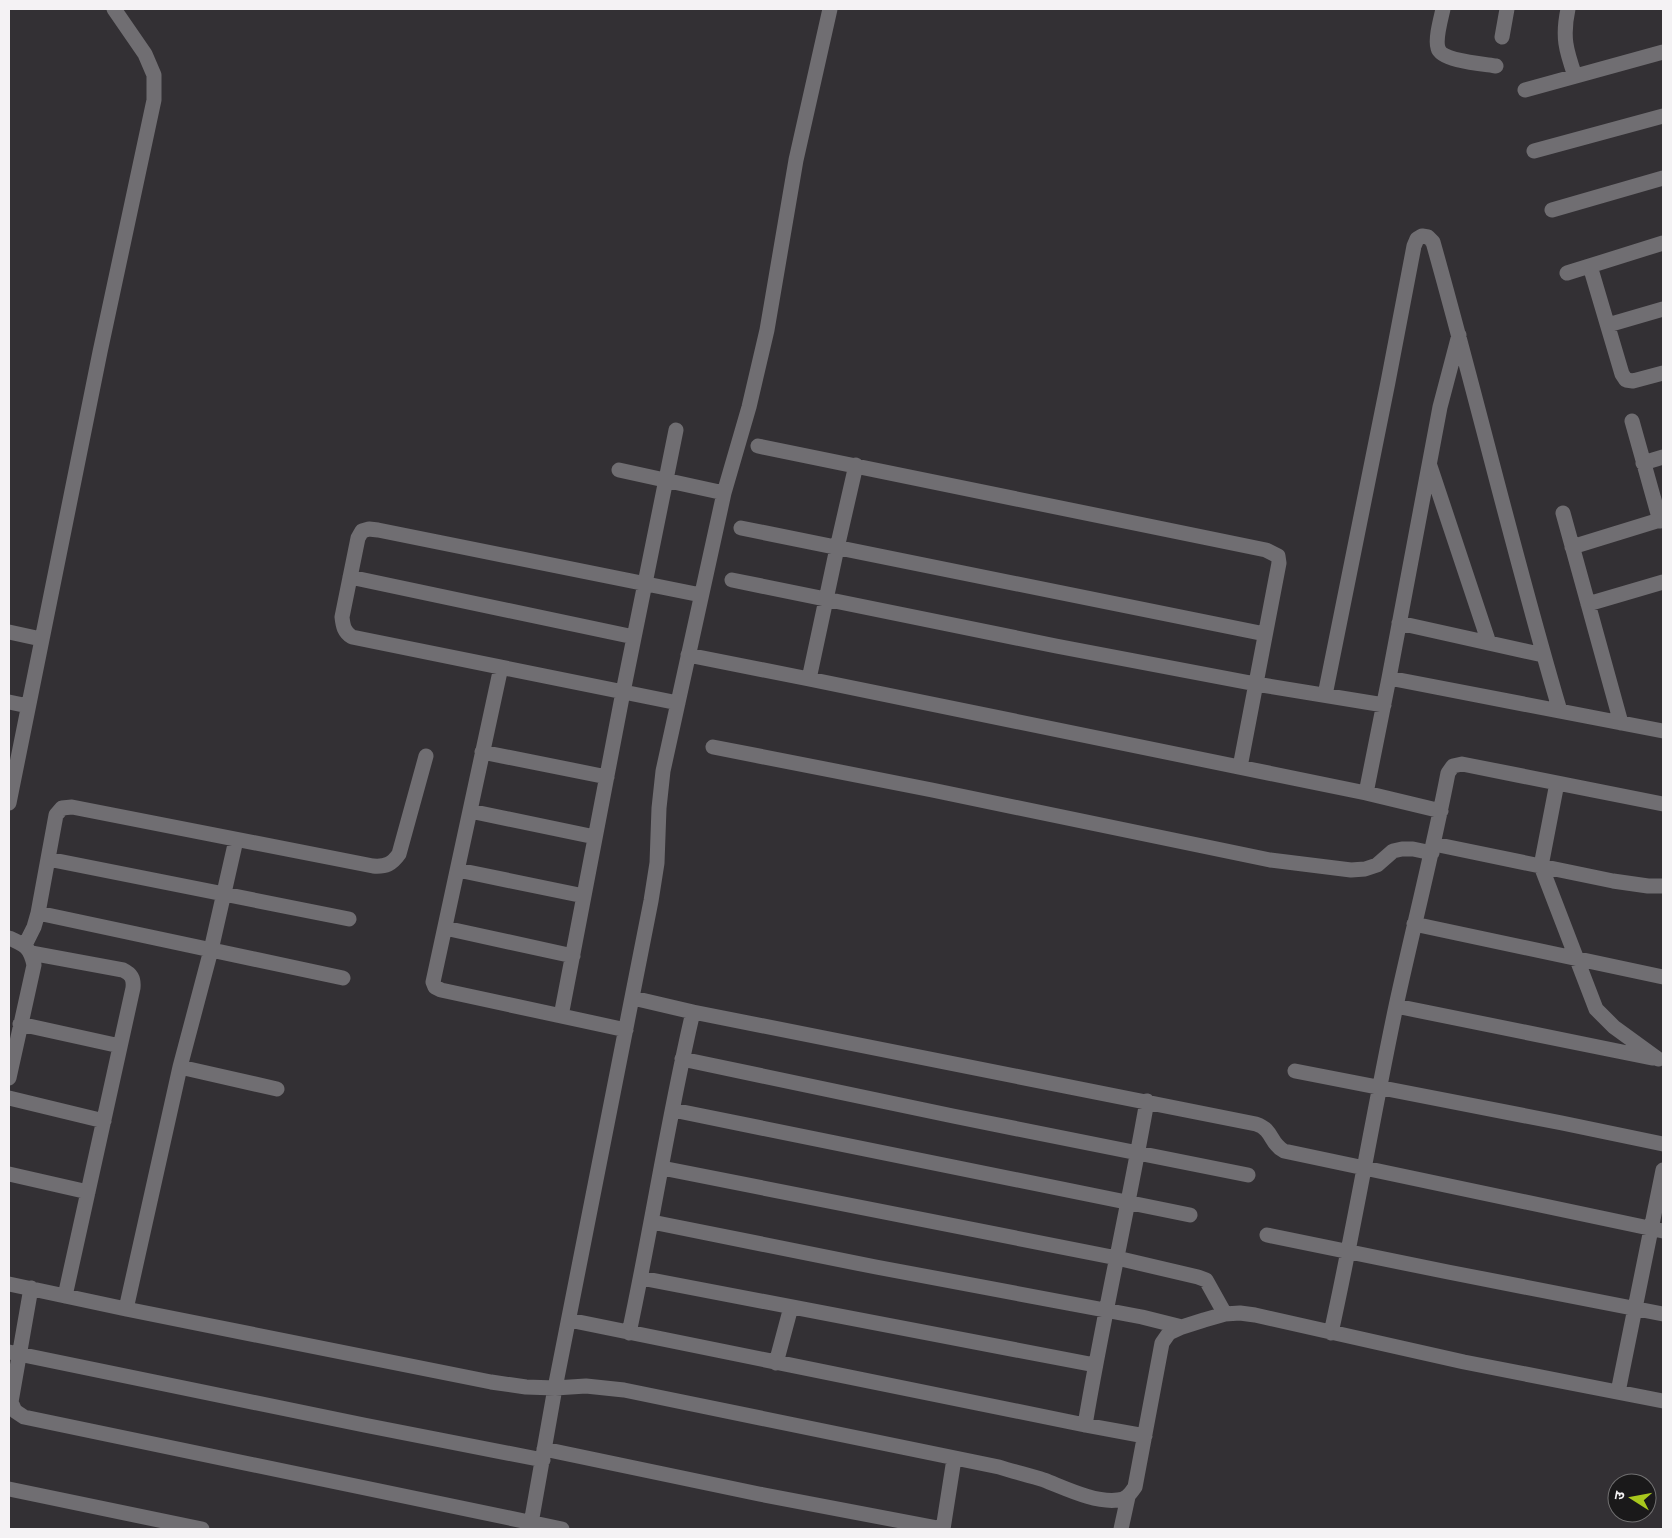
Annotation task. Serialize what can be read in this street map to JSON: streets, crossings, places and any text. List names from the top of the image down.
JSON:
{
  "north": "left"
}
